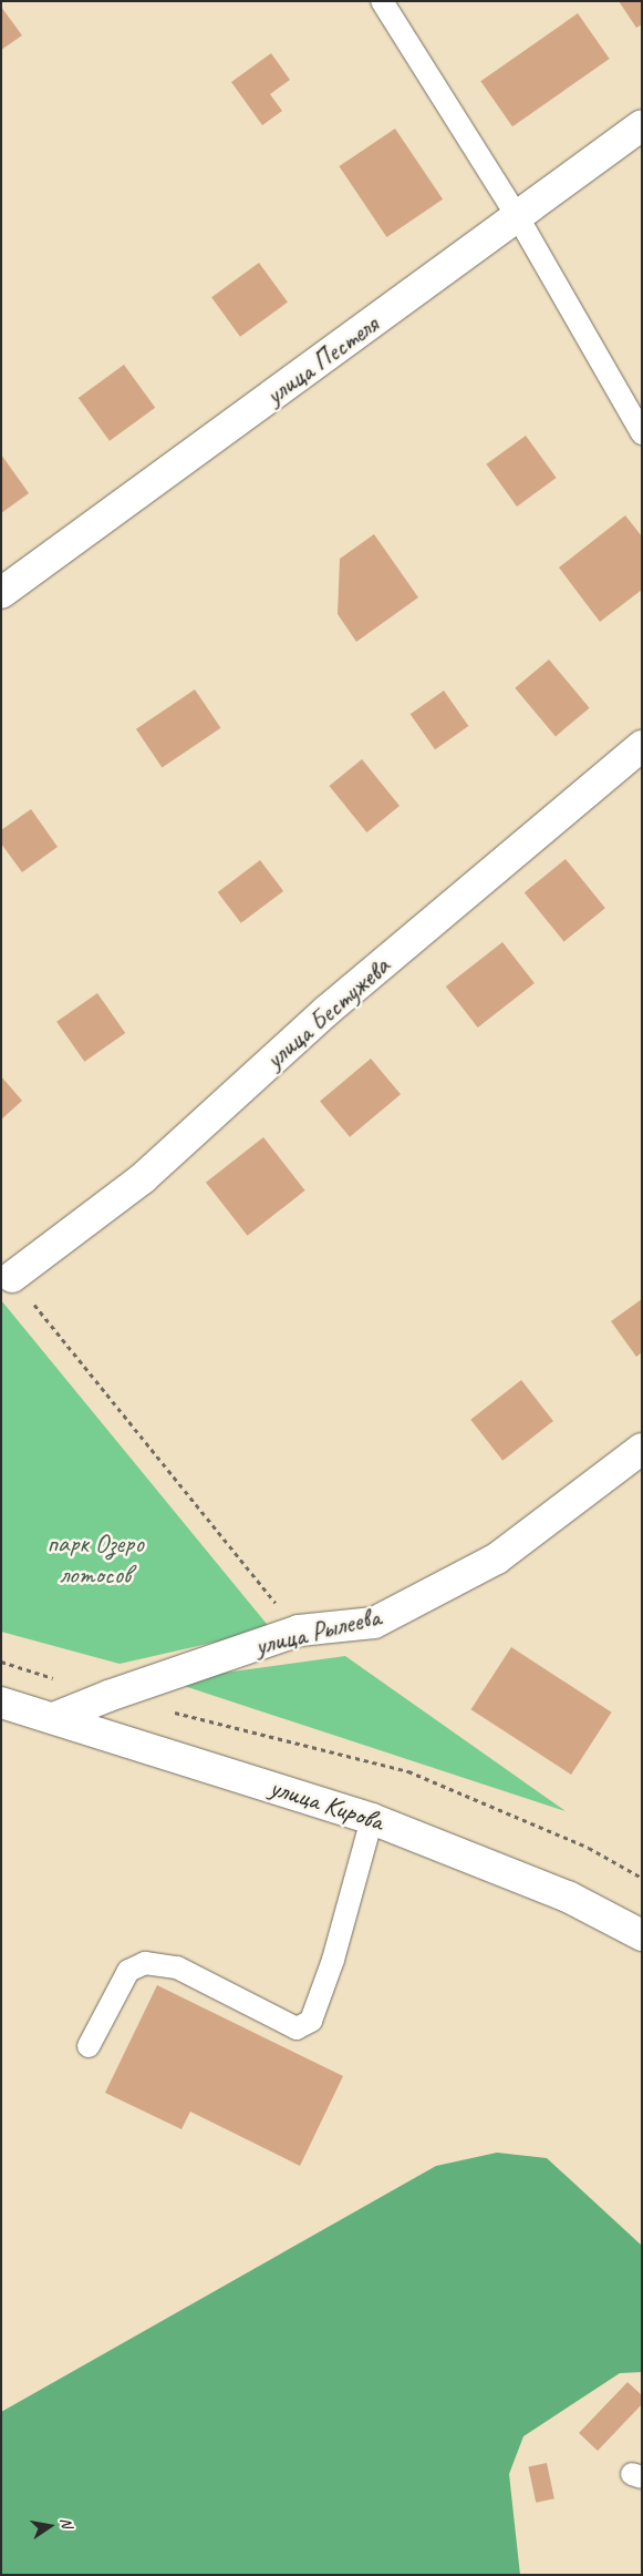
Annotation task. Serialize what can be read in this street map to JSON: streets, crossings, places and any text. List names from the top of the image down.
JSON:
{
  "streets": {
    "street": [
      "улица Пестеля",
      "улица Бестужева",
      "улица Рылеева",
      "улица Кирова"
    ]
  },
  "crossings": [
    ["улица Рылеева", "улица Кирова"]
  ],
  "parks": ["парк Озеро лотосов"],
  "north": "right"
}
